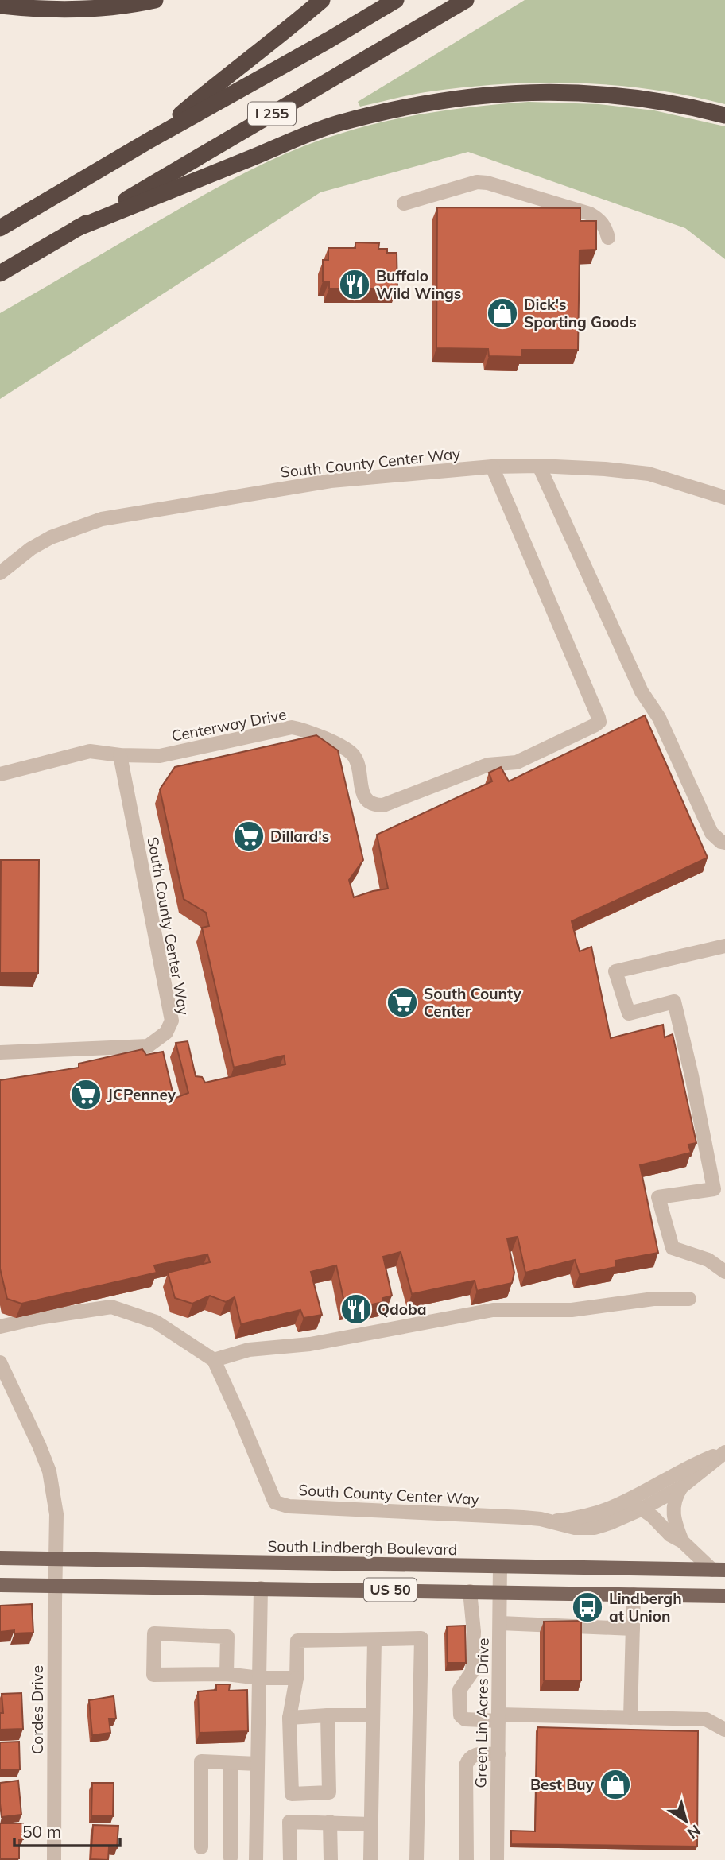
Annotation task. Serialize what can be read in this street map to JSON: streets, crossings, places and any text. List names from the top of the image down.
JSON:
{
  "streets": {
    "highway": ["I 255"],
    "main road": ["South Lindbergh Boulevard", "US 50"],
    "street": [
      "South County Center Way",
      "Centerway Drive",
      "Cordes Drive",
      "Green Lin Acres Drive"
    ]
  },
  "crossings": [
    ["South County Center Way", "Centerway Drive"],
    ["South Lindbergh Boulevard", "Cordes Drive"],
    ["South Lindbergh Boulevard", "Green Lin Acres Drive"],
    ["US 50", "Cordes Drive"],
    ["US 50", "Green Lin Acres Drive"]
  ],
  "places": {
    "restaurant": ["Buffalo Wild Wings", "Qdoba"],
    "shop": ["Dick's Sporting Goods", "Best Buy"],
    "supermarket": ["Dillard's", "South County Center", "JCPenney"],
    "bus stop": ["Lindbergh at Union"]
  },
  "scale_bar": "50 m",
  "north": "bottom right"
}
